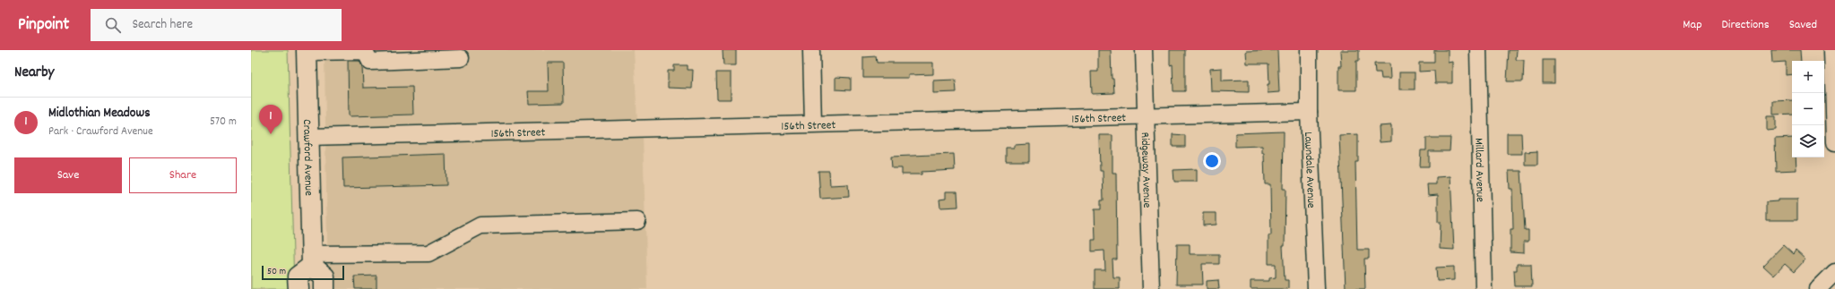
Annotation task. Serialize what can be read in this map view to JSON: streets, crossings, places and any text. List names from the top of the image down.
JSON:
{
  "streets": {
    "main road": ["Crawford Avenue"],
    "street": [
      "156th Street",
      "Ridgeway Avenue",
      "Millard Avenue",
      "Lawndale Avenue"
    ]
  },
  "crossings": [
    ["156th Street", "Crawford Avenue"],
    ["156th Street", "Ridgeway Avenue"],
    ["156th Street", "Lawndale Avenue"]
  ],
  "scale_bar": "50 m",
  "page": {
    "header": "Pinpoint",
    "search": "Search here",
    "nav": ["Map", "Directions", "Saved"],
    "heading": "Nearby",
    "map_buttons": ["+", "−"],
    "list": [
      {
        "mark": "1",
        "name": "Midlothian Meadows",
        "note": "Park · Crawford Avenue",
        "value": "570 m"
      }
    ],
    "pins": "1",
    "buttons": ["Save", "Share"],
    "scale": "50 m"
  }
}
